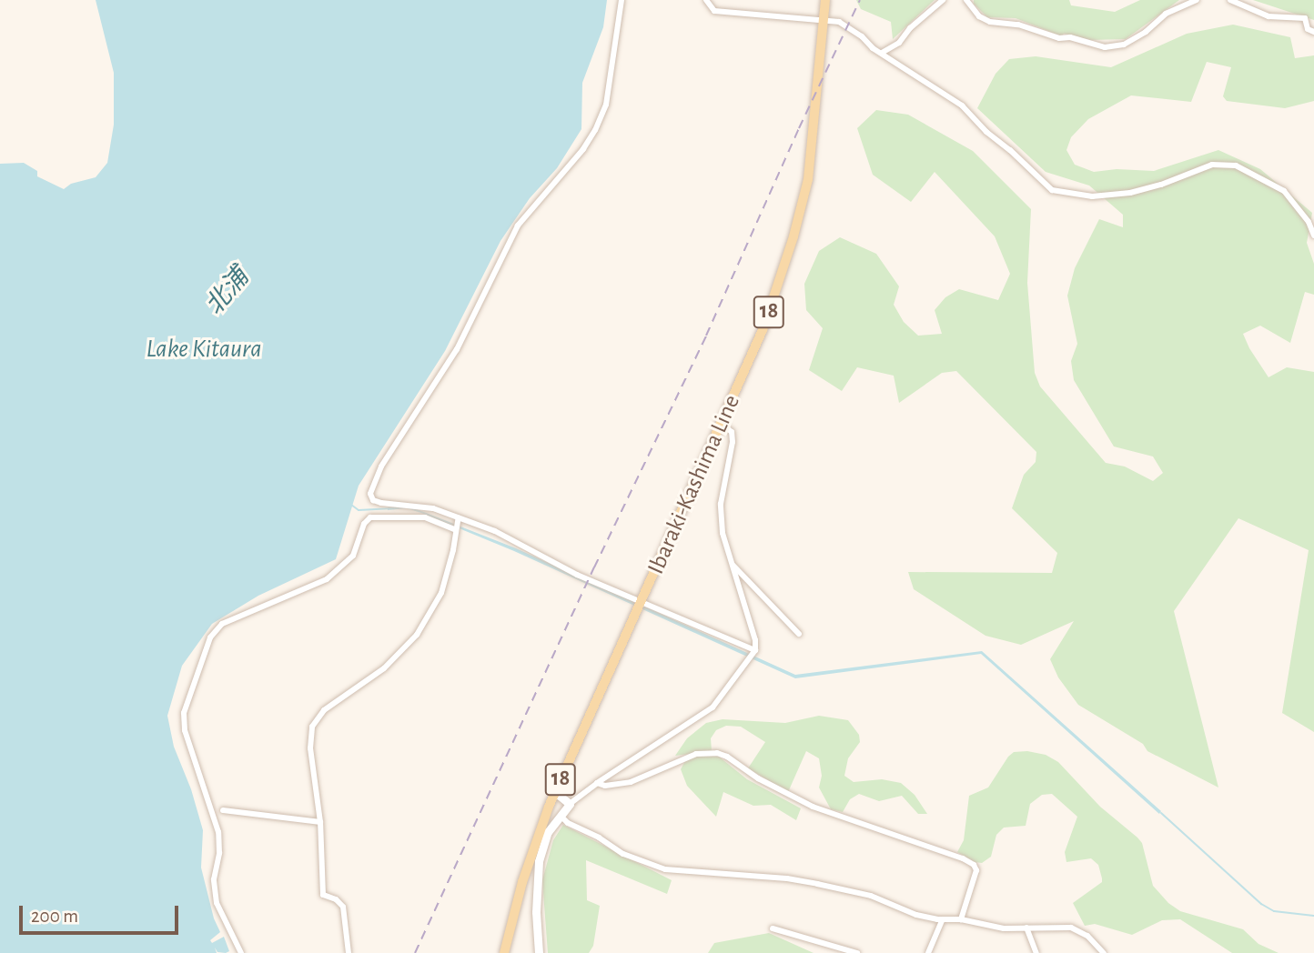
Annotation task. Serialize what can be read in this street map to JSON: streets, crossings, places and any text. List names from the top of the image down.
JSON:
{
  "streets": {
    "main road": ["18", "Ibaraki-Kashima Line"]
  },
  "water": ["北浦", "Lake Kitaura"],
  "scale_bar": "200 m"
}
